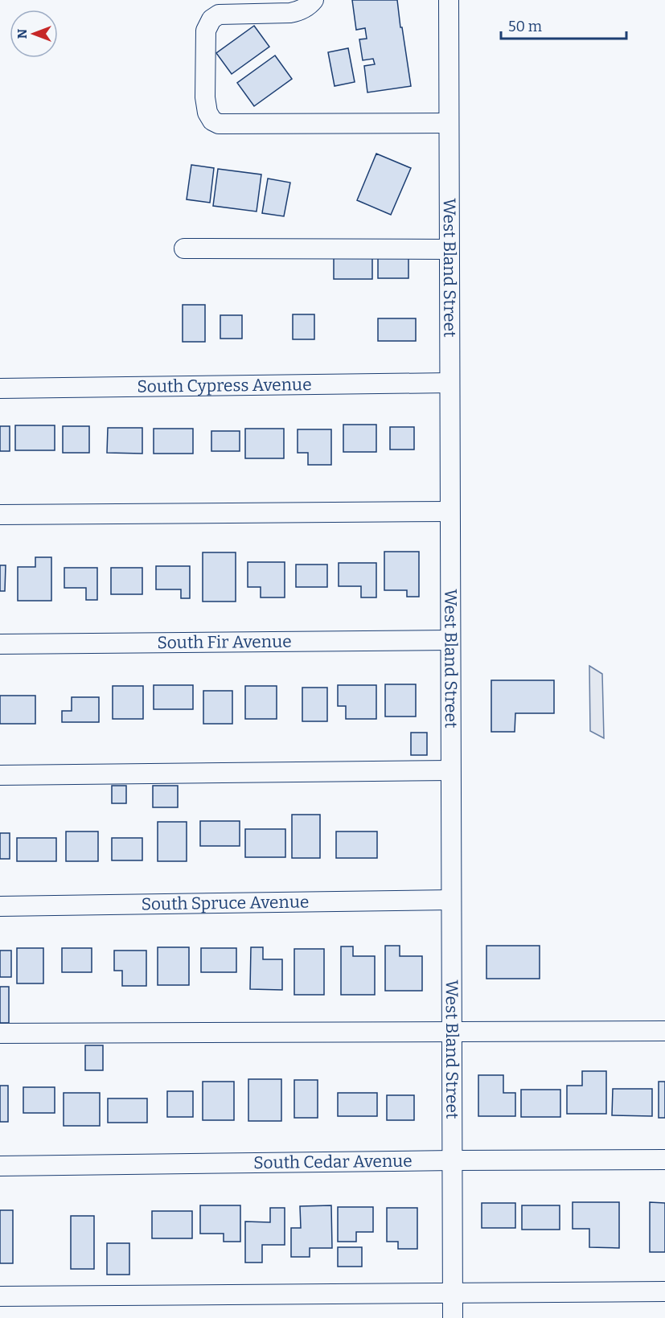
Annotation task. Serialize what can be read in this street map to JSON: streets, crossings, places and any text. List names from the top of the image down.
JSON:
{
  "streets": {
    "street": [
      "West Bland Street",
      "South Cypress Avenue",
      "South Fir Avenue",
      "South Spruce Avenue",
      "South Cedar Avenue"
    ]
  },
  "crossings": [
    ["West Bland Street", "South Cypress Avenue"],
    ["West Bland Street", "South Fir Avenue"],
    ["West Bland Street", "South Spruce Avenue"],
    ["West Bland Street", "South Cedar Avenue"]
  ],
  "scale_bar": "50 m",
  "north": "left"
}
